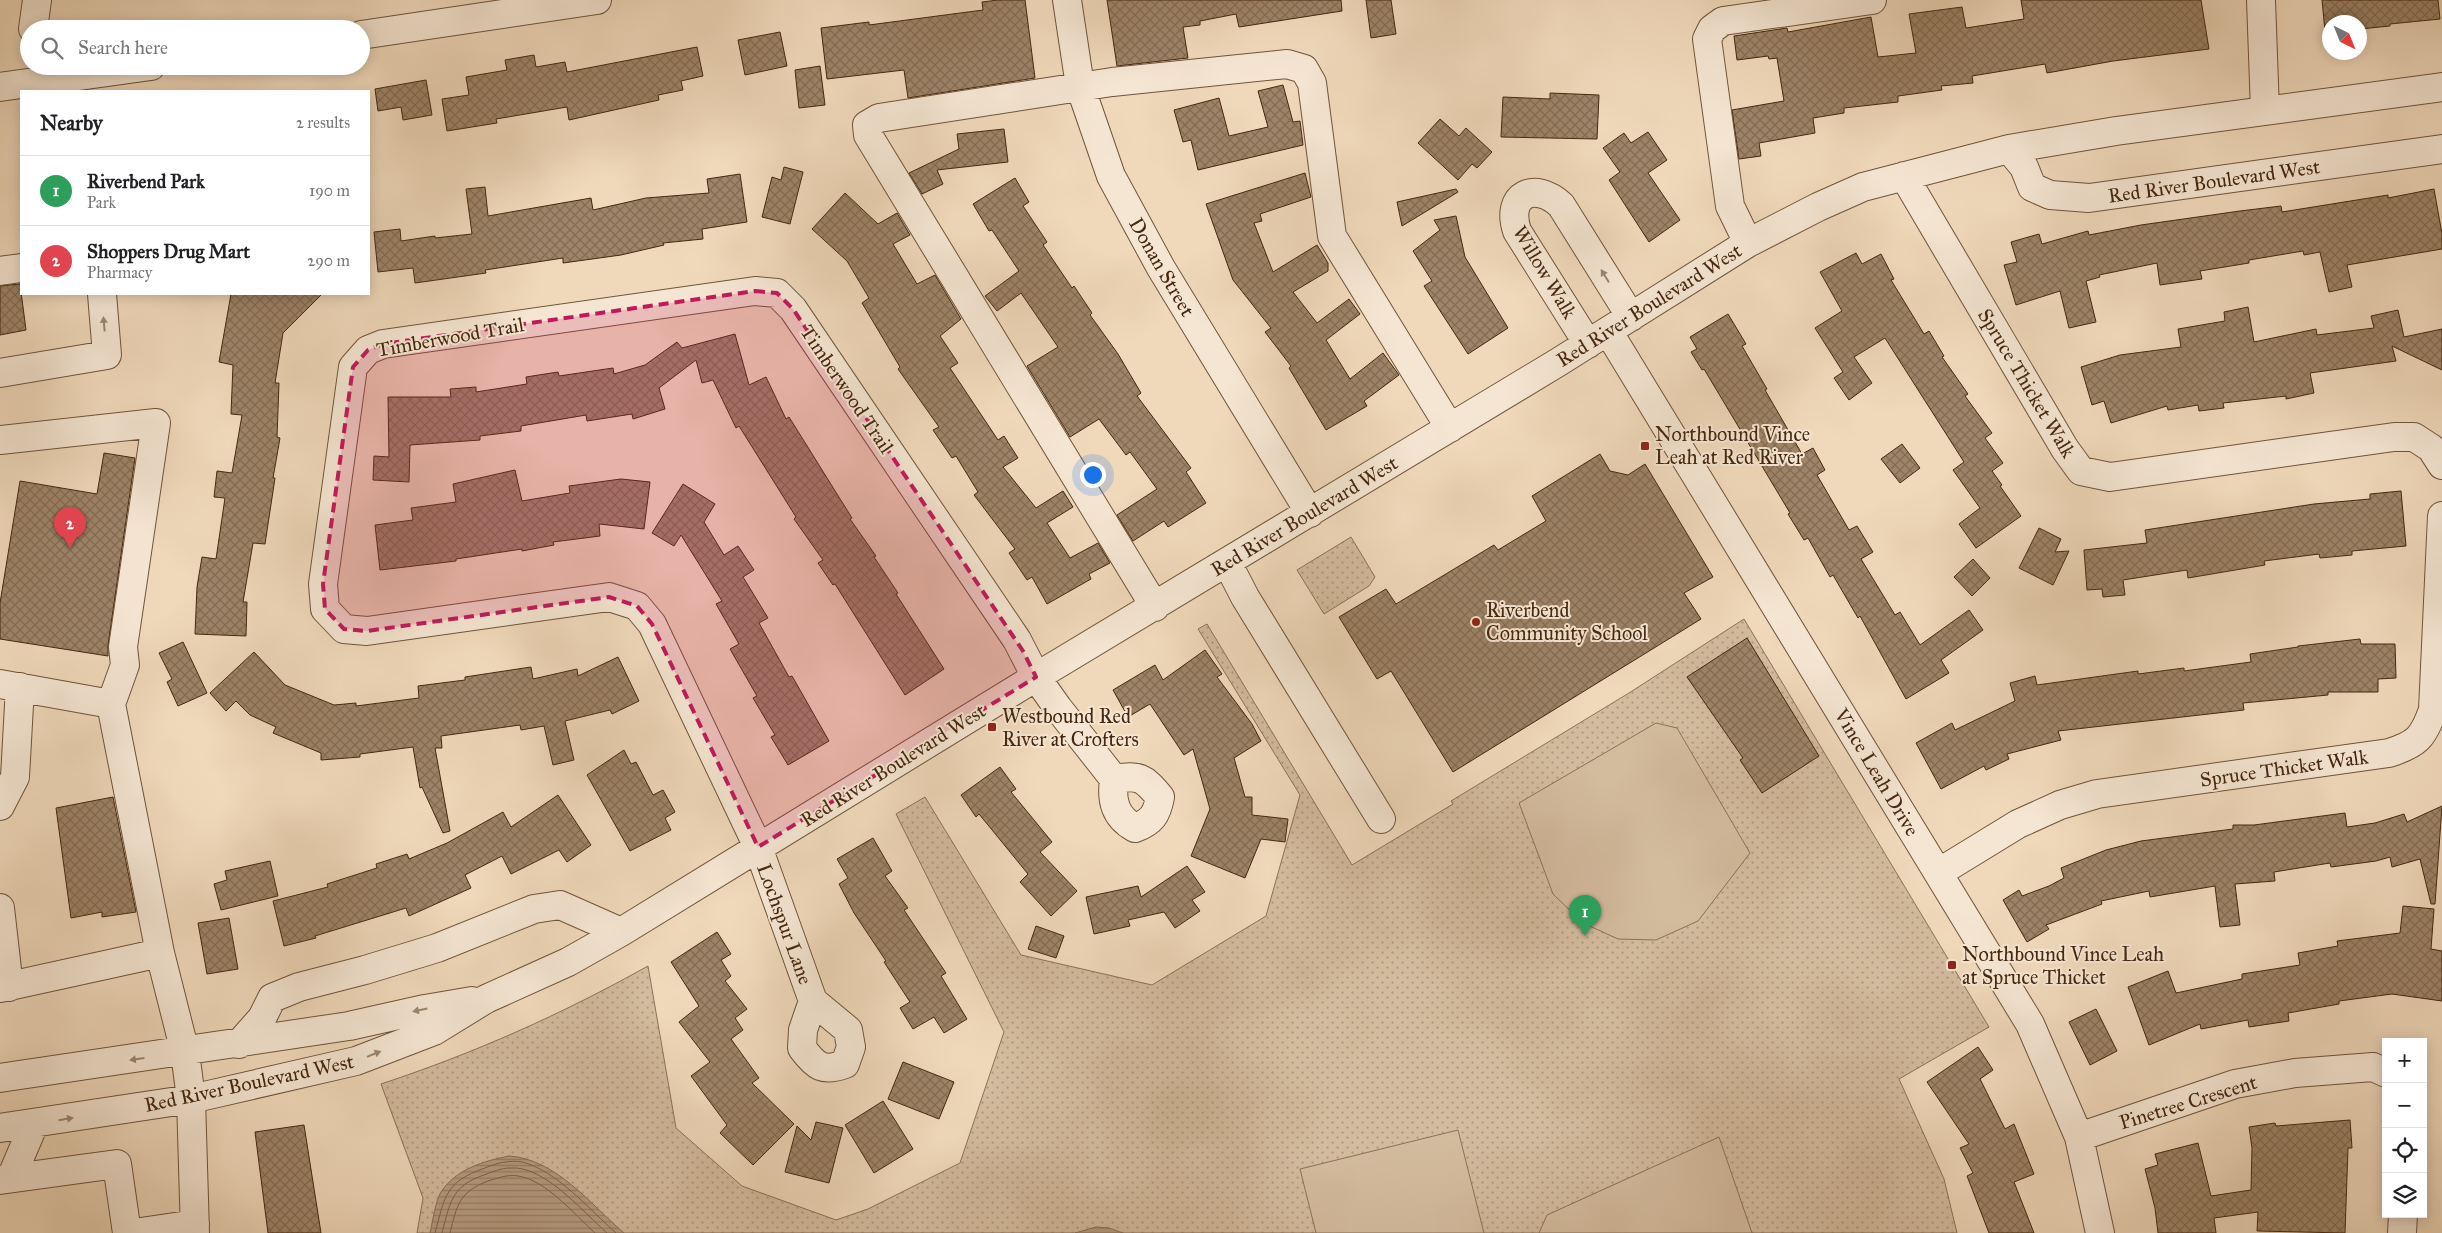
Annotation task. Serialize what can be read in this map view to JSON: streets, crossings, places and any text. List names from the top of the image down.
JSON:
{
  "streets": {
    "street": [
      "Red River Boulevard West",
      "Donan Street",
      "Willow Walk",
      "Timberwood Trail",
      "Spruce Thicket Walk",
      "Vince Leah Drive",
      "Lochspur Lane",
      "Pinetree Crescent"
    ]
  },
  "crossings": [
    ["Red River Boulevard West", "Donan Street"],
    ["Red River Boulevard West", "Willow Walk"],
    ["Red River Boulevard West", "Timberwood Trail"],
    ["Red River Boulevard West", "Spruce Thicket Walk"],
    ["Red River Boulevard West", "Vince Leah Drive"],
    ["Red River Boulevard West", "Lochspur Lane"],
    ["Willow Walk", "Vince Leah Drive"],
    ["Timberwood Trail", "Lochspur Lane"],
    ["Spruce Thicket Walk", "Vince Leah Drive"],
    ["Vince Leah Drive", "Pinetree Crescent"]
  ],
  "places": {
    "transit": ["Northbound Vince Leah at Red River", "Westbound Red River at Crofters", "Northbound Vince Leah at Spruce Thicket"],
    "other": ["Riverbend Community School"]
  },
  "north": "bottom right",
  "page": {
    "search": "Search here",
    "heading": ["Nearby", "2 results"],
    "list": [
      {
        "mark": "1",
        "name": "Riverbend Park",
        "note": "Park",
        "value": "190 m"
      },
      {
        "mark": "2",
        "name": "Shoppers Drug Mart",
        "note": "Pharmacy",
        "value": "290 m"
      }
    ],
    "pins": ["2", "1"],
    "map_buttons": ["+", "−"]
  }
}
